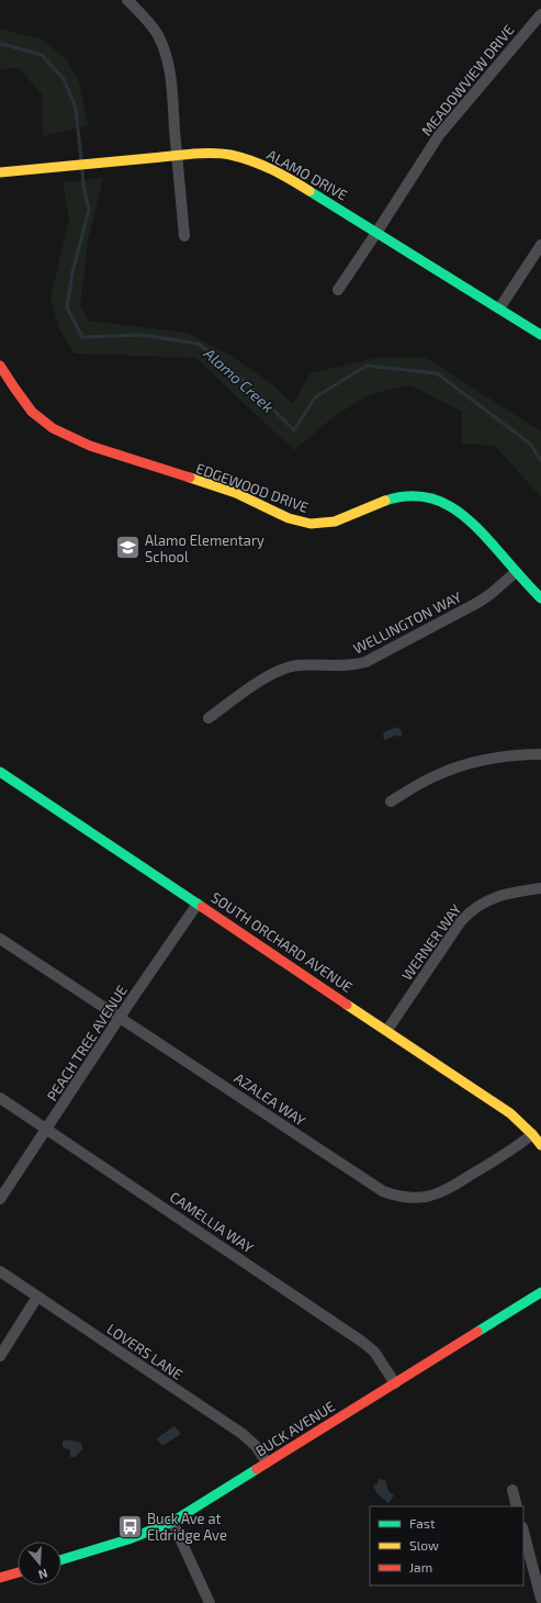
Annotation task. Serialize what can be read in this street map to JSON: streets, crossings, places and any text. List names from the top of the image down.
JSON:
{
  "streets": {
    "street": [
      "MEADOWVIEW DRIVE",
      "ALAMO DRIVE",
      "EDGEWOOD DRIVE",
      "WELLINGTON WAY",
      "SOUTH ORCHARD AVENUE",
      "WERNER WAY",
      "PEACH TREE AVENUE",
      "AZALEA WAY",
      "CAMELLIA WAY",
      "LOVERS LANE",
      "BUCK AVENUE"
    ]
  },
  "crossings": [
    ["MEADOWVIEW DRIVE", "ALAMO DRIVE"],
    ["EDGEWOOD DRIVE", "WELLINGTON WAY"],
    ["SOUTH ORCHARD AVENUE", "WERNER WAY"],
    ["SOUTH ORCHARD AVENUE", "PEACH TREE AVENUE"],
    ["SOUTH ORCHARD AVENUE", "AZALEA WAY"],
    ["PEACH TREE AVENUE", "AZALEA WAY"],
    ["PEACH TREE AVENUE", "CAMELLIA WAY"],
    ["CAMELLIA WAY", "BUCK AVENUE"],
    ["LOVERS LANE", "BUCK AVENUE"]
  ],
  "water": ["Alamo Creek"],
  "places": {
    "school or university": ["Alamo Elementary School"],
    "bus stop": ["Buck Ave at Eldridge Ave"]
  },
  "legend": ["Fast", "Slow", "Jam"],
  "north": "bottom"
}
